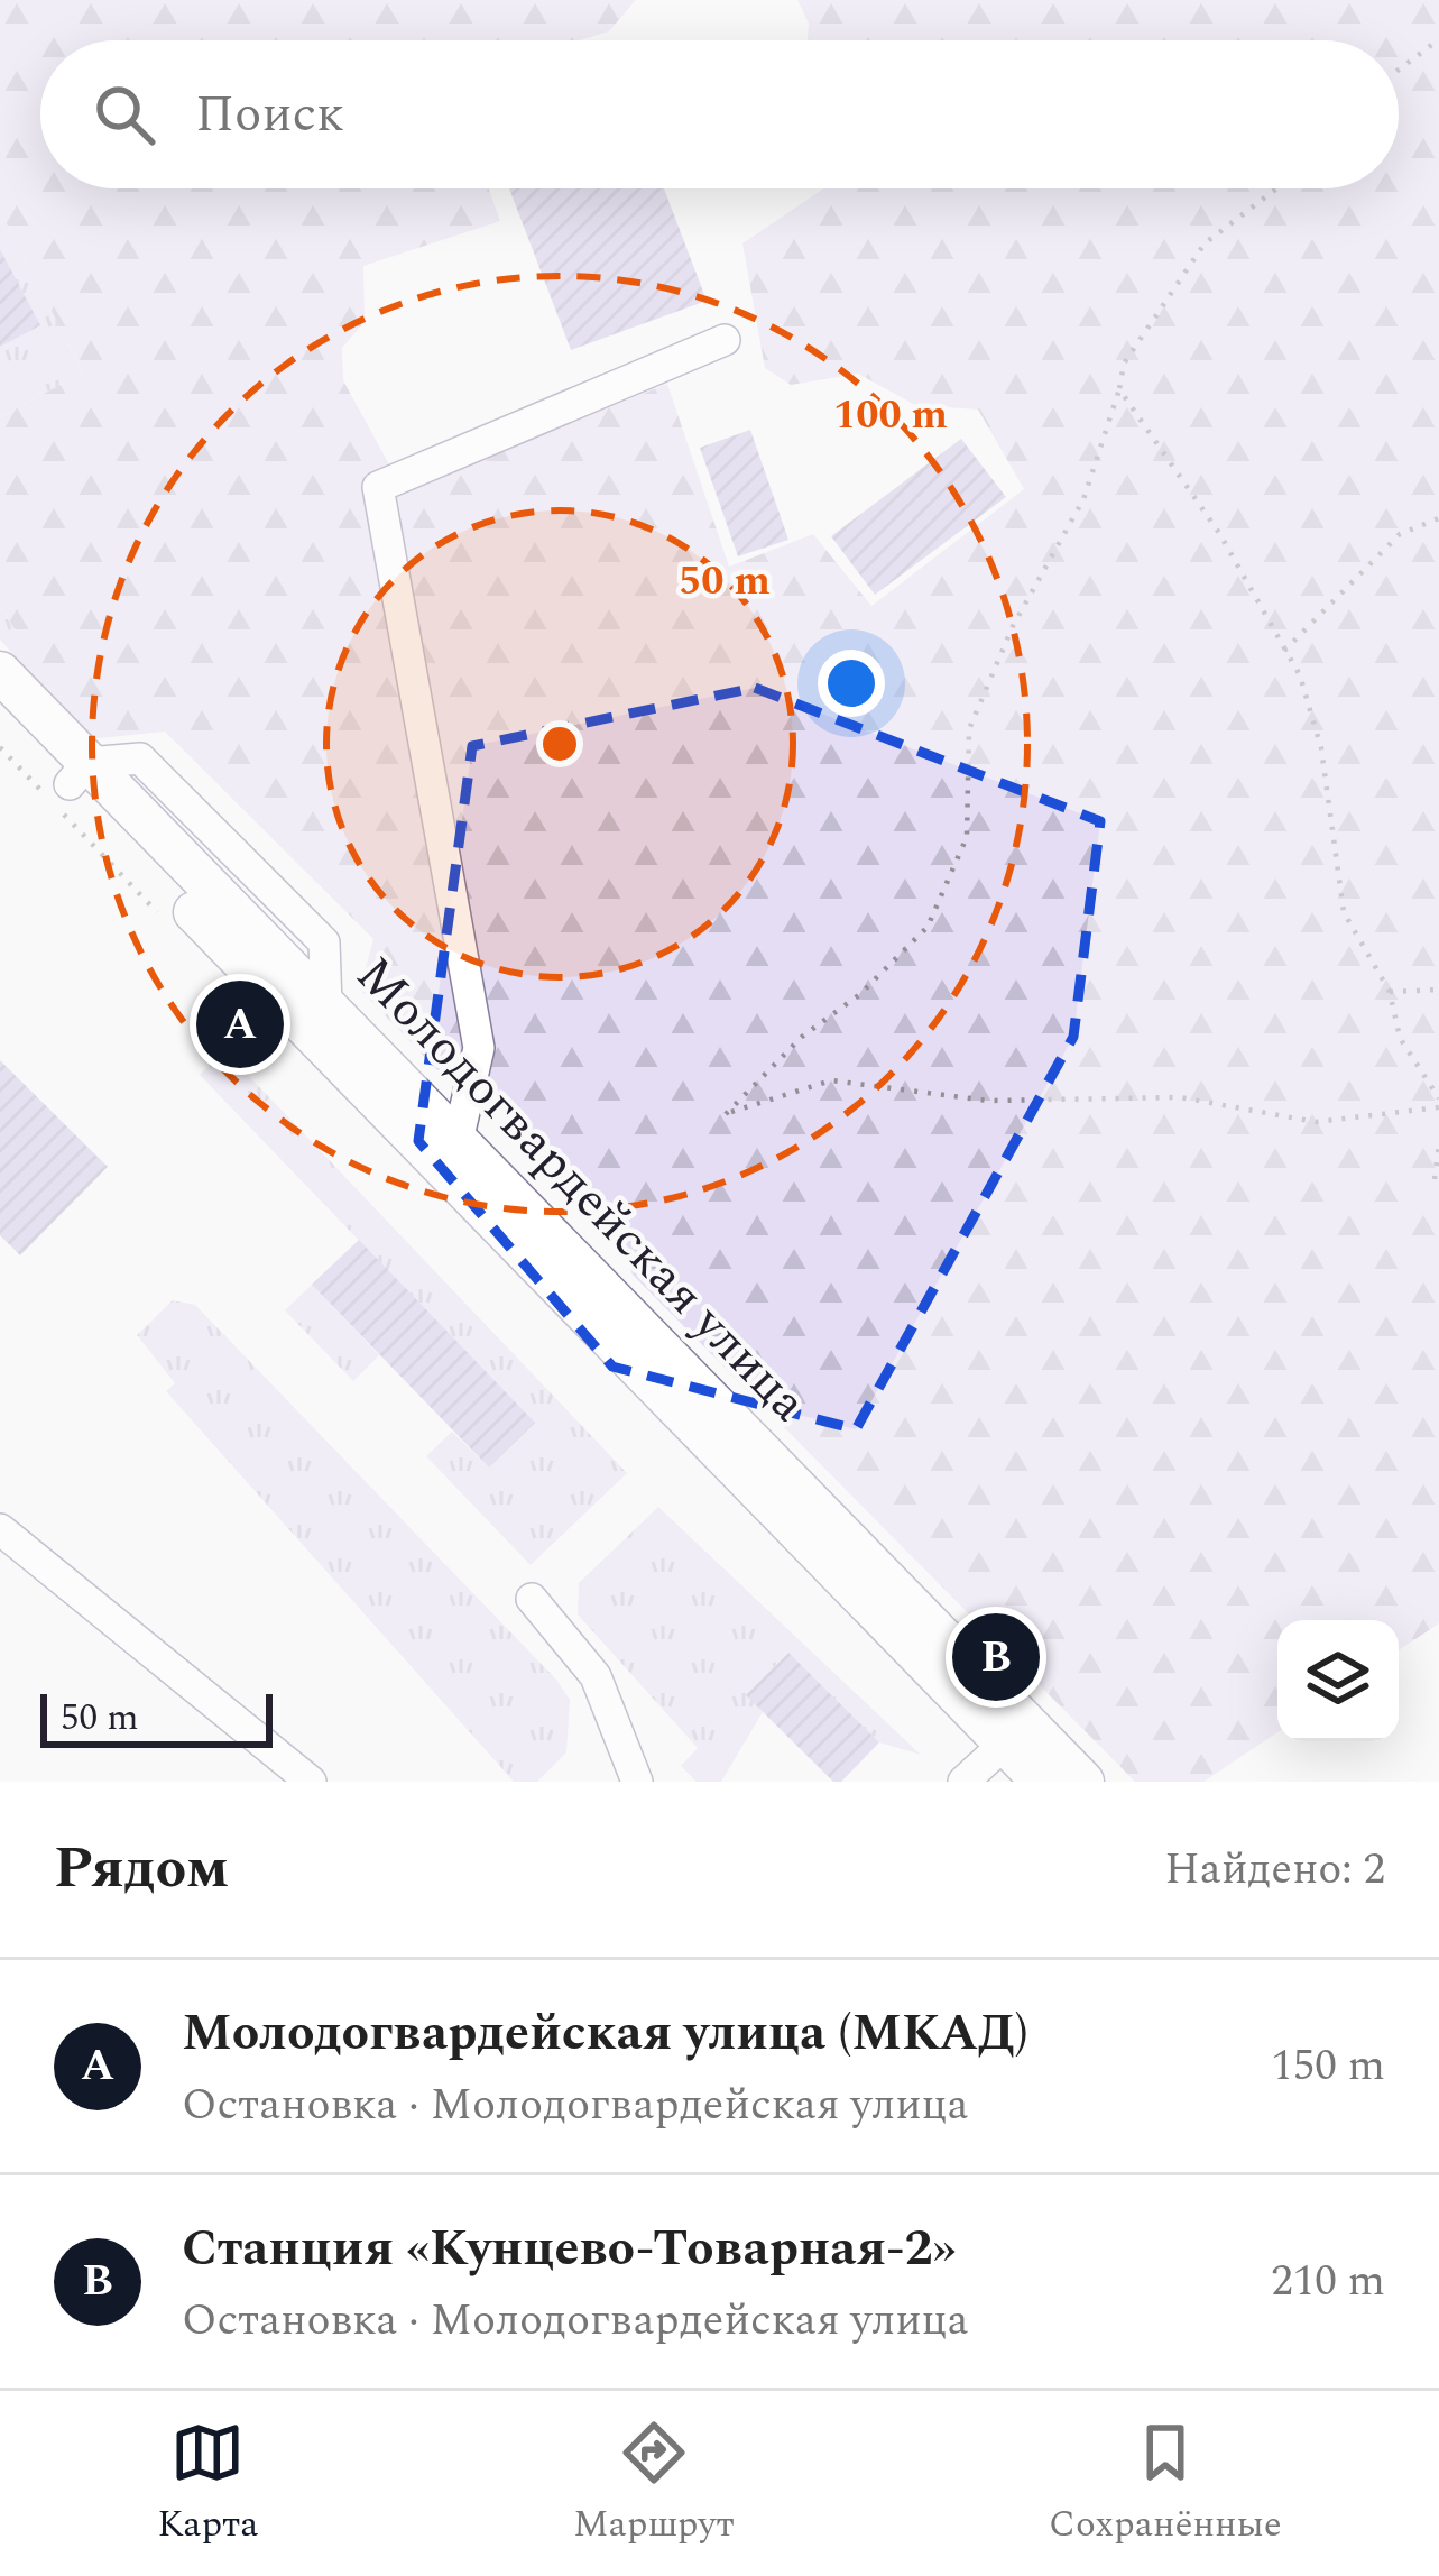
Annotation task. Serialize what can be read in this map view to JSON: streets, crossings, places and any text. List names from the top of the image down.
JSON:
{
  "streets": {
    "main road": ["Молодогвардейская улица"]
  },
  "scale_bar": "50 m",
  "page": {
    "search": "Поиск",
    "pins": ["A", "B"],
    "scale": "50 m",
    "heading": ["Рядом", "Найдено: 2"],
    "list": [
      {
        "mark": "A",
        "name": "Молодогвардейская улица (МКАД)",
        "note": "Остановка · Молодогвардейская улица",
        "value": "150 m"
      },
      {
        "mark": "B",
        "name": "Станция «Кунцево-Товарная-2»",
        "note": "Остановка · Молодогвардейская улица",
        "value": "210 m"
      }
    ],
    "nav": ["Карта", "Маршрут", "Сохранённые"]
  },
  "rings": ["100 m", "50 m"]
}
